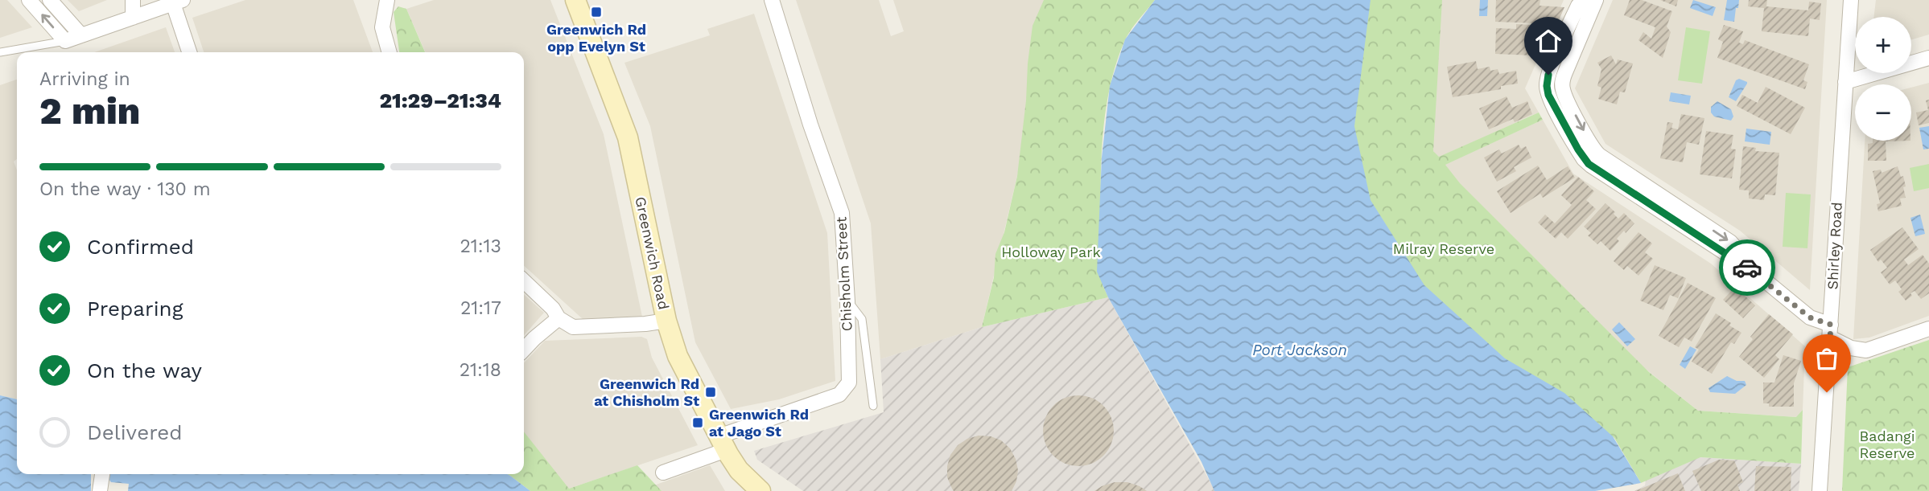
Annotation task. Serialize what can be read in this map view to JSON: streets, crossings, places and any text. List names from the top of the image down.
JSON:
{
  "streets": {
    "street": ["Shirley Road", "Greenwich Road", "Chisholm Street"]
  },
  "crossings": [
    ["Greenwich Road", "Chisholm Street"]
  ],
  "water": ["Port Jackson"],
  "parks": ["Milray Reserve", "Holloway Park", "Badangi Reserve"],
  "places": {
    "transit": ["Greenwich Rd opp Evelyn St", "Greenwich Rd at Chisholm St", "Greenwich Rd at Jago St"]
  },
  "page": {
    "map_buttons": ["+", "−"],
    "heading": ["2 min", "Arriving in", "21:29–21:34"],
    "bar": "On the way · 130 m",
    "list": [
      ["Confirmed", "21:13"],
      ["Preparing", "21:17"],
      ["On the way", "21:18"],
      "Delivered"
    ]
  }
}
